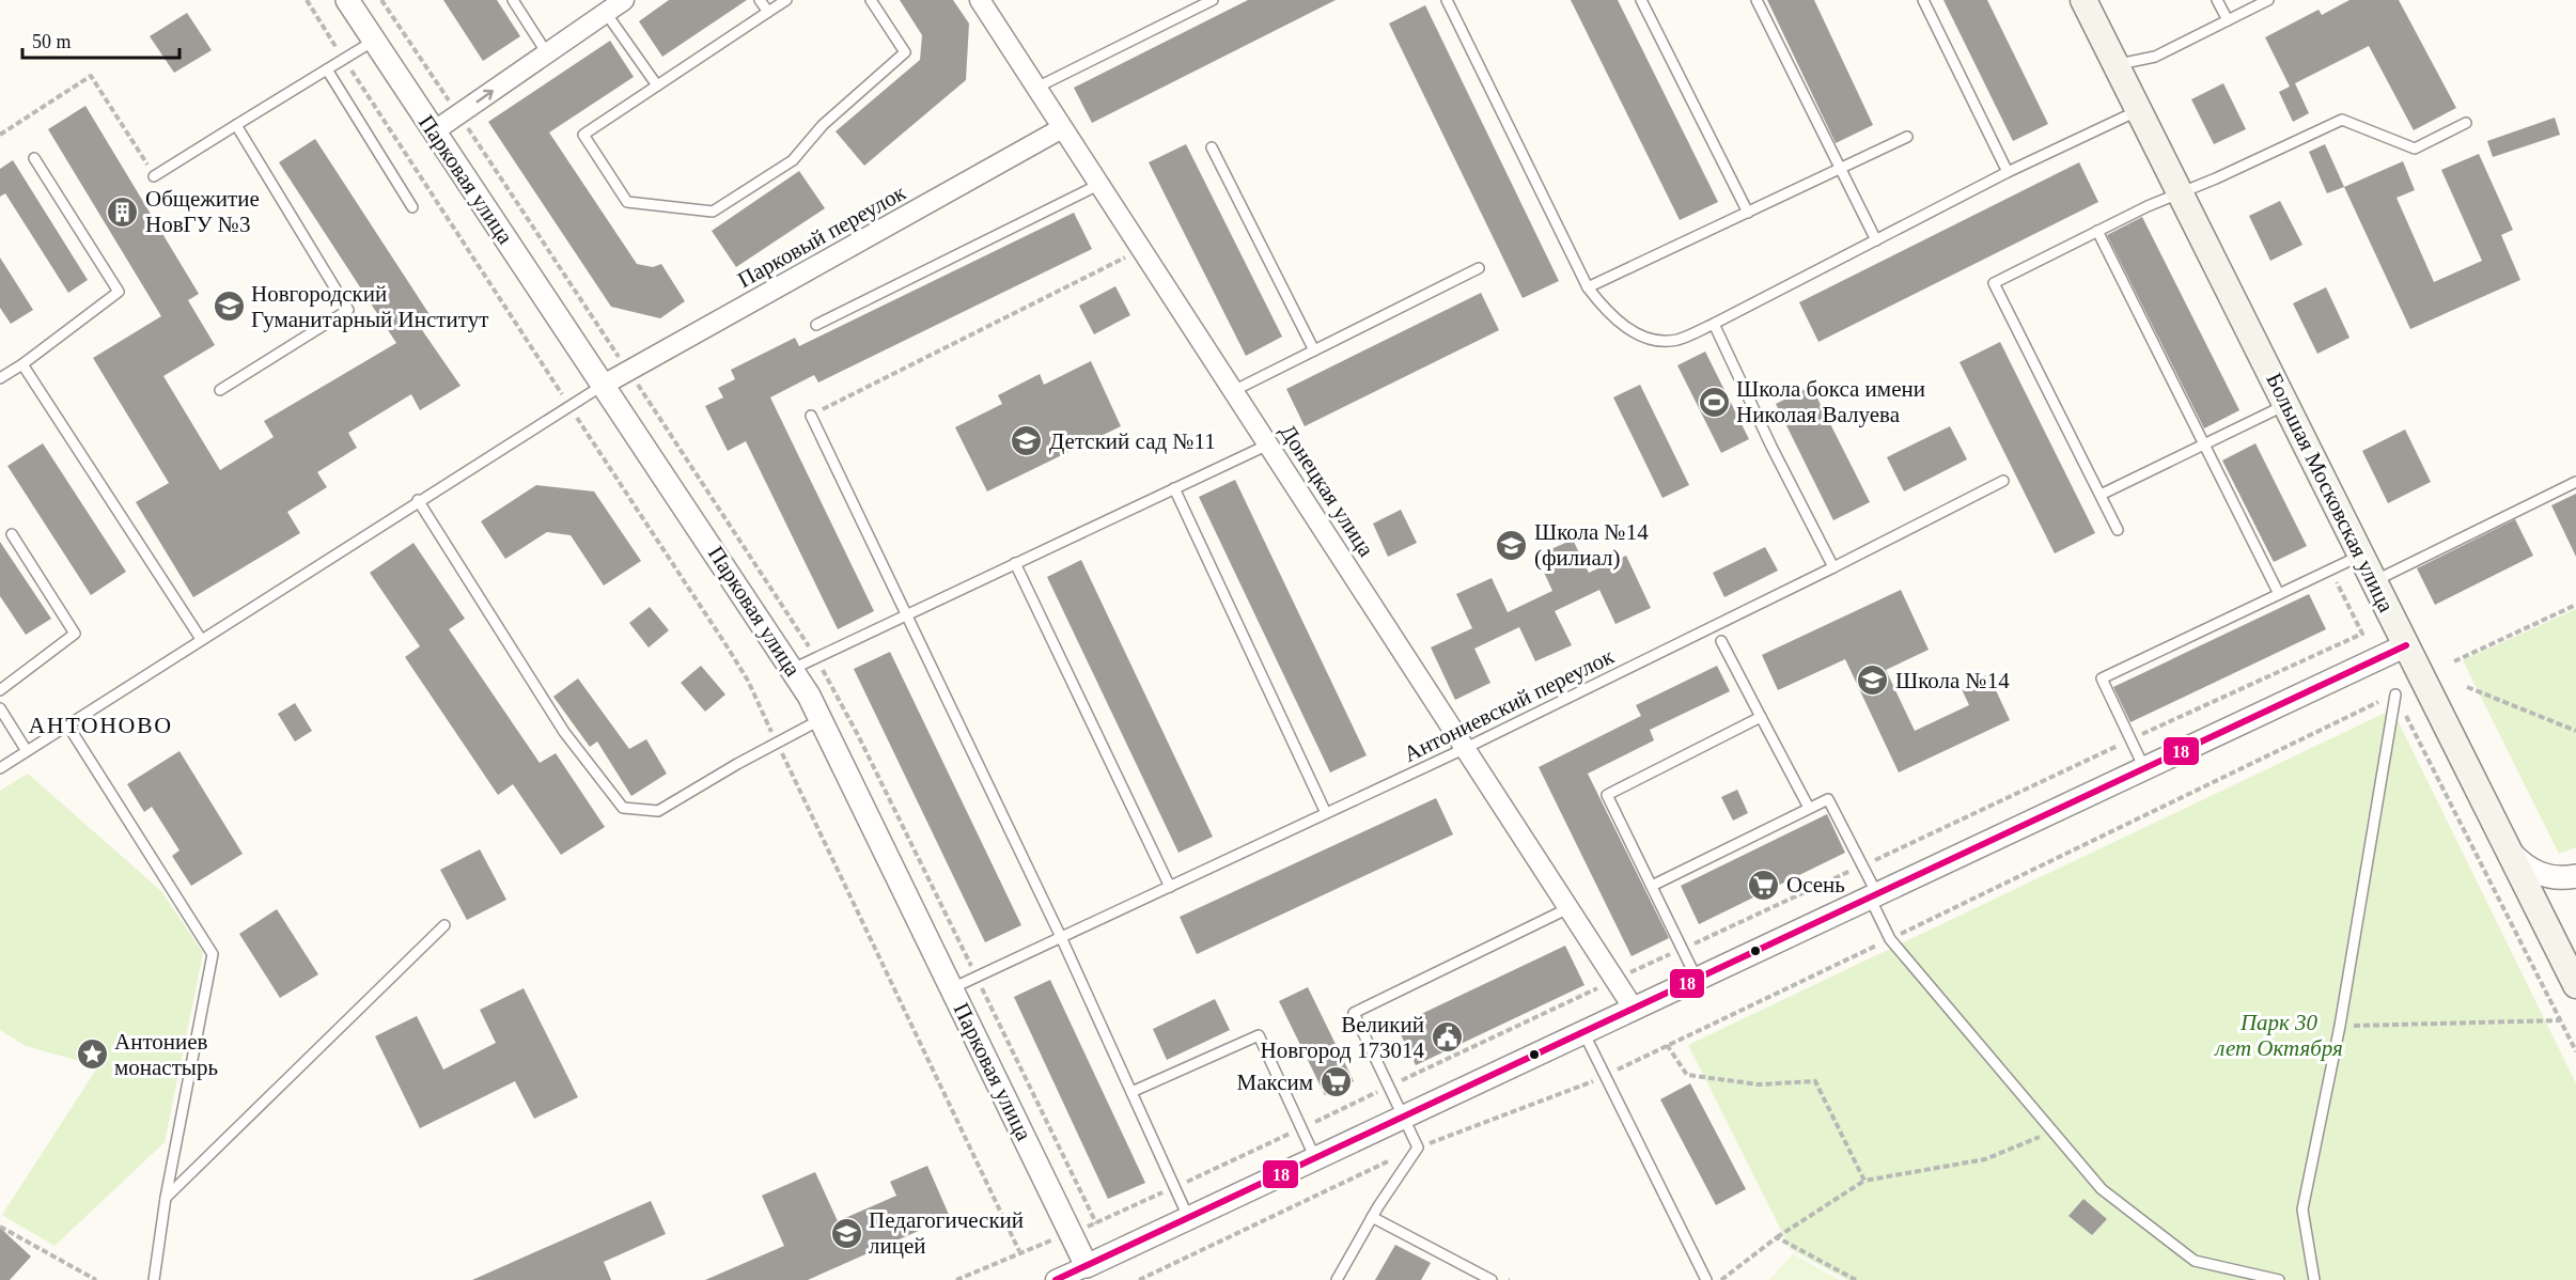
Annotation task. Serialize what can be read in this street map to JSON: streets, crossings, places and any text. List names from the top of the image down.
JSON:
{
  "streets": {
    "main road": ["Большая Московская улица"],
    "street": ["Парковая улица", "Парковый переулок", "Донецкая улица"],
    "lane": ["Антониевский переулок"]
  },
  "crossings": [
    ["Парковая улица", "Парковый переулок"],
    ["Парковая улица", "Антониевский переулок"],
    ["Парковый переулок", "Донецкая улица"],
    ["Донецкая улица", "Антониевский переулок"]
  ],
  "districts": ["АНТОНОВО"],
  "parks": ["Парк 30 лет Октября"],
  "places": {
    "building": ["Общежитие НовГУ №3"],
    "school or university": [
      "Новгородский Гуманитарный Институт",
      "Детский сад №11",
      "Школа №14 (филиал)",
      "Школа №14",
      "Педагогический лицей"
    ],
    "sports": ["Школа бокса имени Николая Валуева"],
    "supermarket": ["Осень", "Максим"],
    "public building": ["Великий Новгород 173014"],
    "place": ["Антониев монастырь"]
  },
  "lines": ["transit line 18"],
  "scale_bar": "50 m"
}
